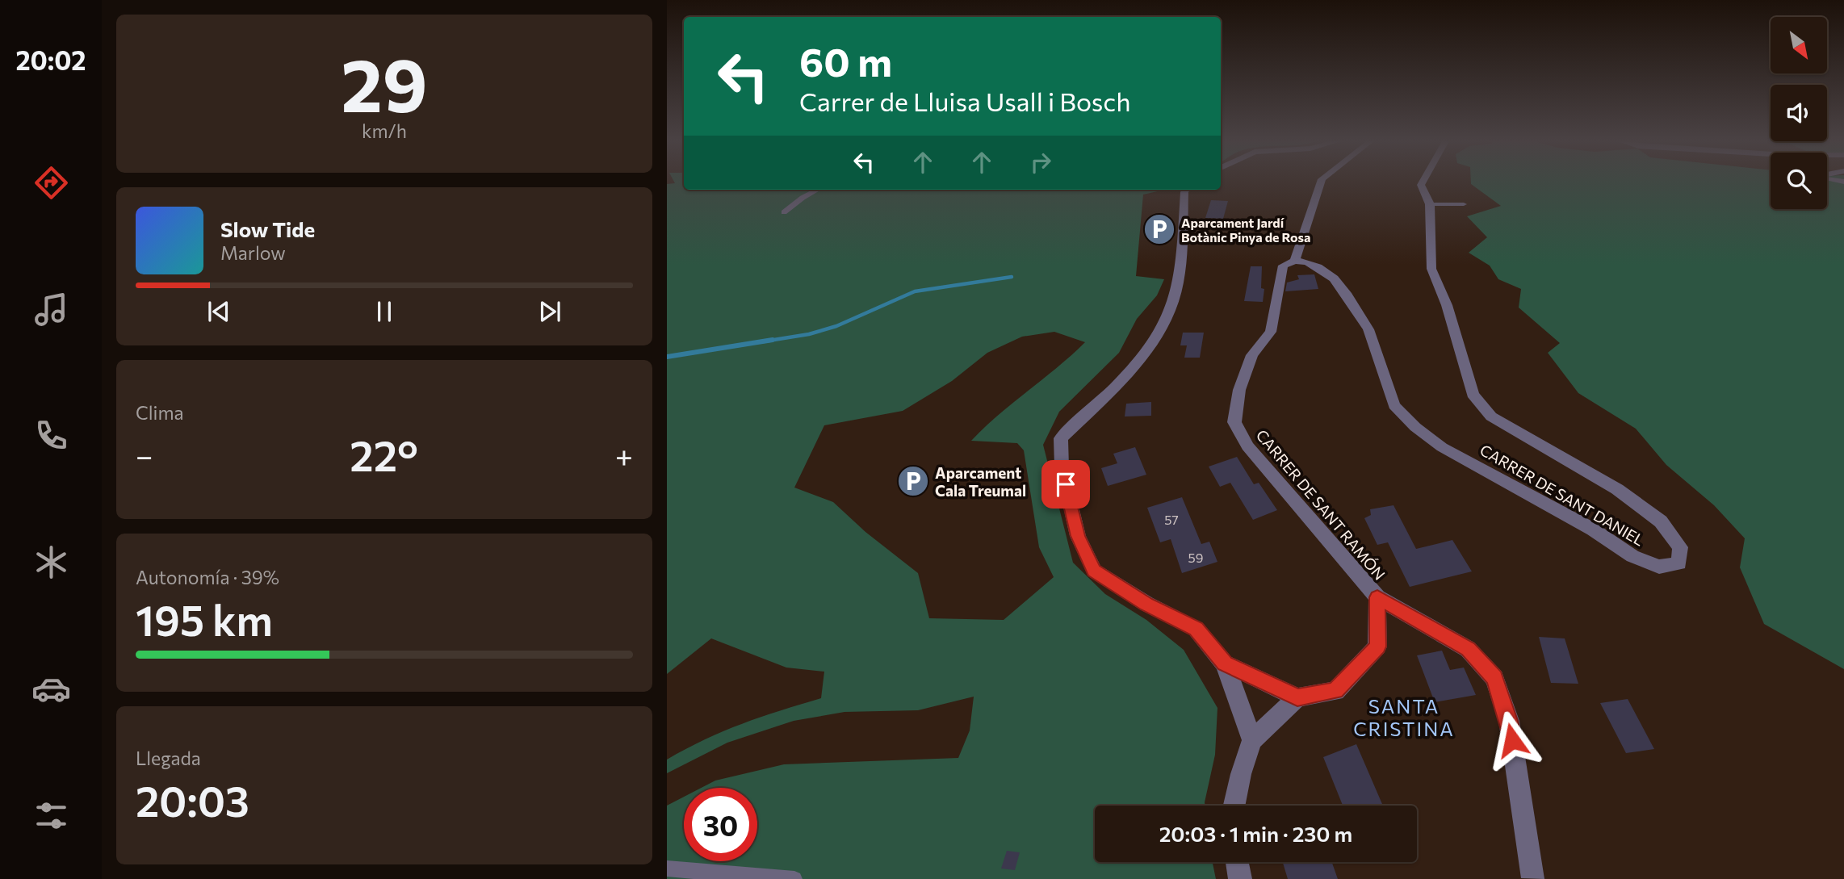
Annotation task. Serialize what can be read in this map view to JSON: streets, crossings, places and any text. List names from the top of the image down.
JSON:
{
  "streets": {
    "street": ["CARRER DE SANT DANIEL", "CARRER DE SANT RAMÓN"]
  },
  "crossings": [
    ["CARRER DE SANT DANIEL", "CARRER DE SANT RAMÓN"]
  ],
  "districts": ["SANTA CRISTINA"],
  "places": {
    "parking": ["Aparcament Jardí Botànic Pinya de Rosa", "Aparcament Cala Treumal"]
  },
  "house_numbers": ["57", "59"],
  "north": "bottom right",
  "page": {
    "tabs": "20:02",
    "tile": [
      ["29", "km/h"],
      "Clima",
      ["Autonomía · 39%", "195 km"],
      ["Llegada", "20:03"]
    ],
    "turn": ["60 m", "Carrer de Lluisa Usall i Bosch"],
    "song": ["Slow Tide", "Marlow"],
    "heat": ["−", "22°", "+"],
    "limit": "30",
    "trip": "20:03 · 1 min · 230 m"
  }
}
